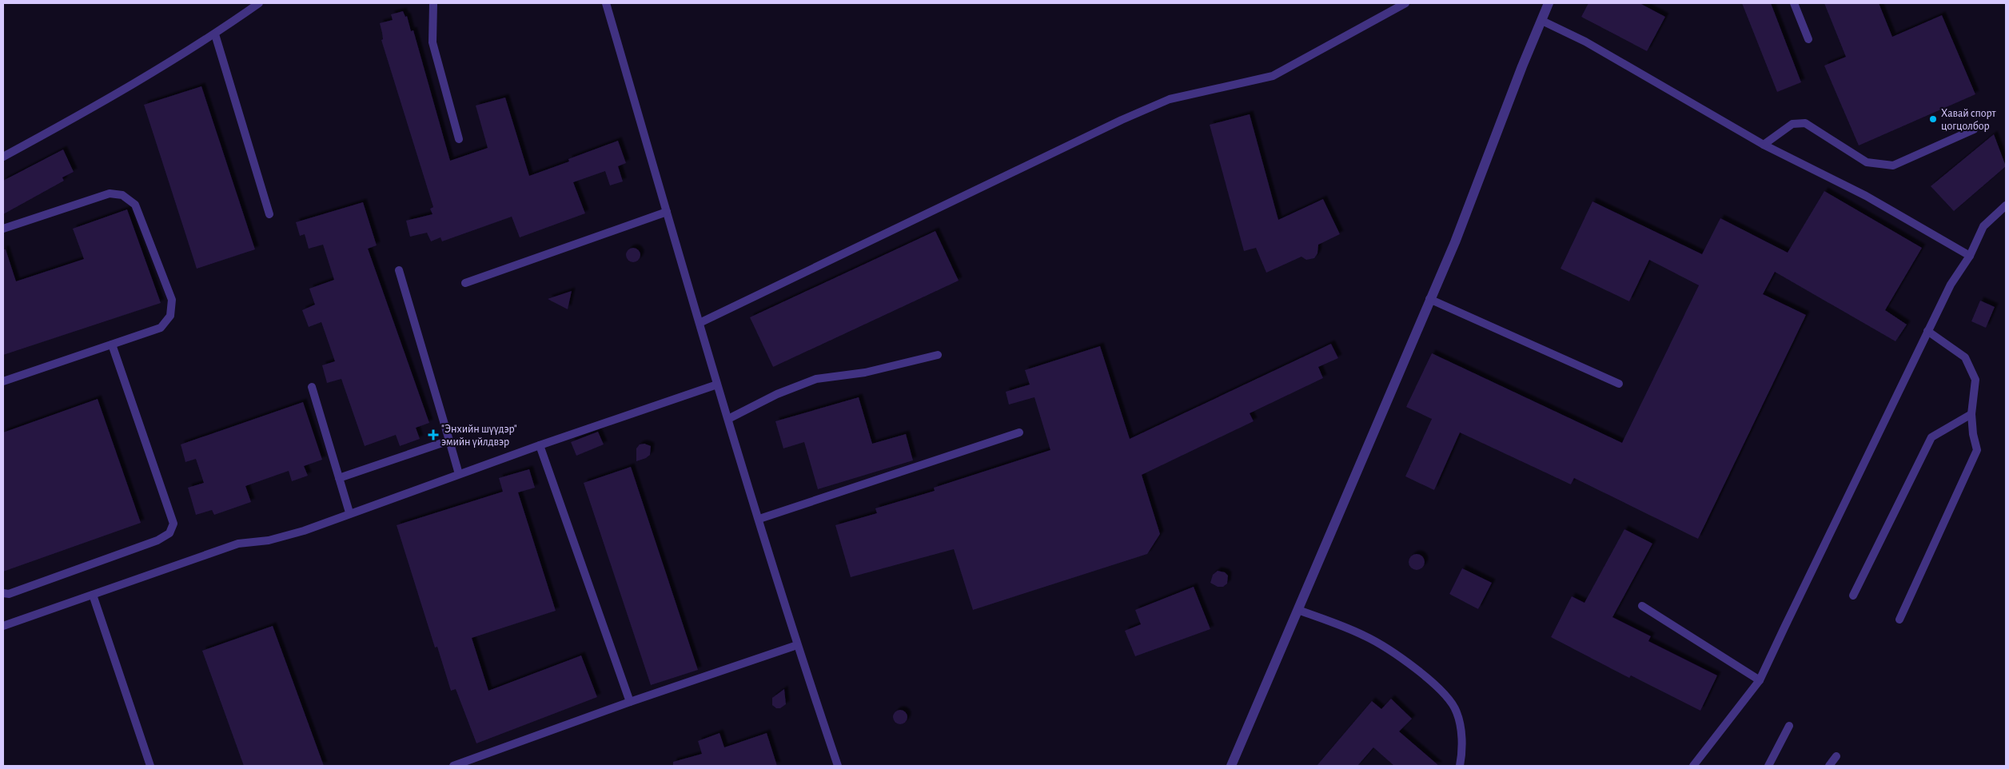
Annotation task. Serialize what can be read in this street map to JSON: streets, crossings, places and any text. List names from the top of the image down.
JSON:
{
  "places": {
    "other": ["Хавай спорт цогцолбор"],
    "health": ["\"Энхийн шүүдэр\" эмийн үйлдвэр"]
  }
}
